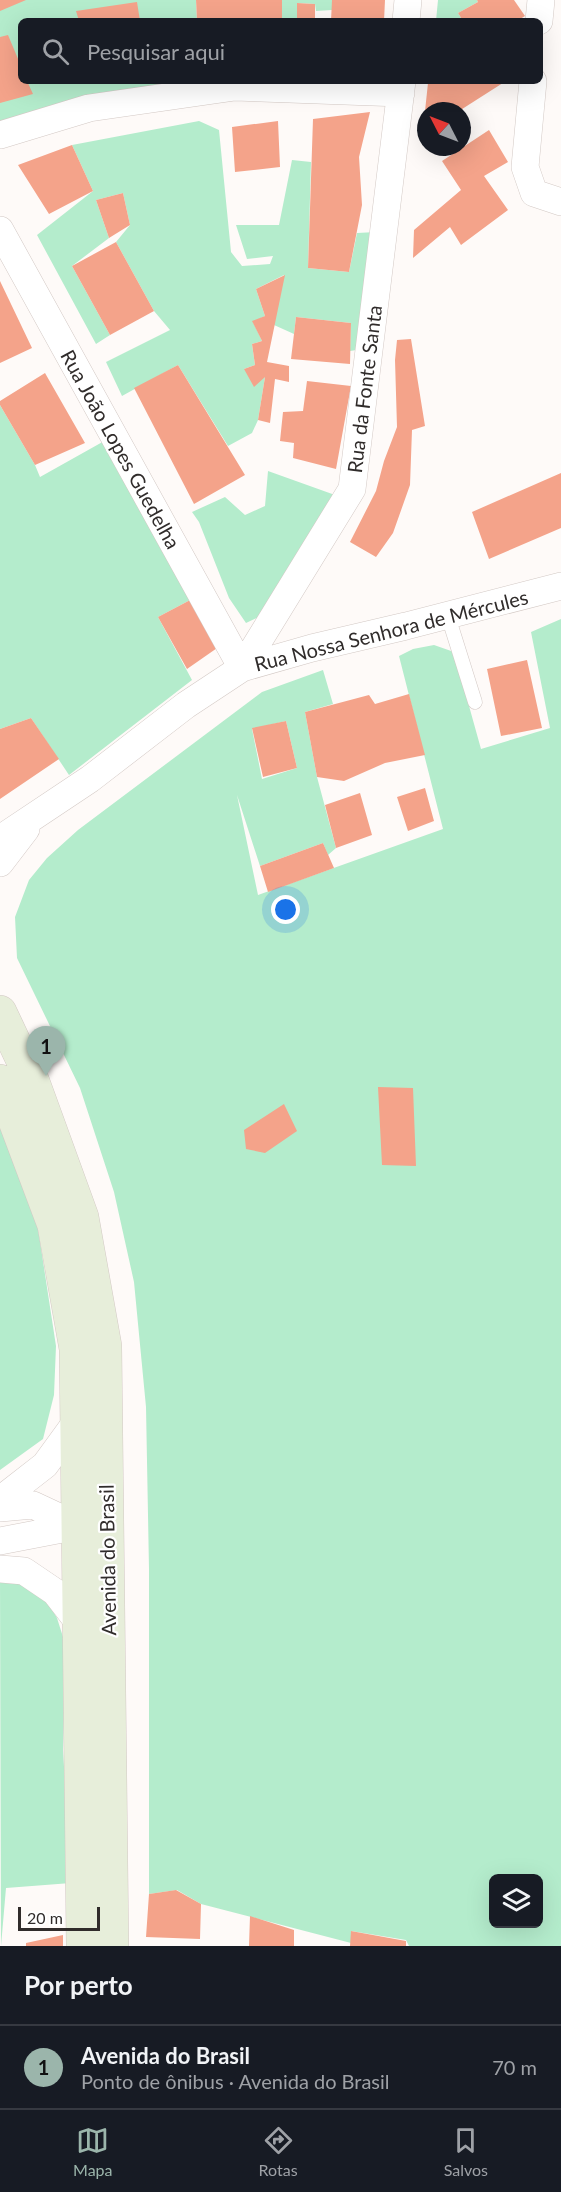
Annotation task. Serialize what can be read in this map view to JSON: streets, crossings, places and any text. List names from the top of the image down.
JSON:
{
  "streets": {
    "main road": ["Avenida do Brasil"],
    "street": ["Rua da Fonte Santa", "Rua João Lopes Guedelha", "Rua Nossa Senhora de Mércules"]
  },
  "crossings": [
    ["Rua da Fonte Santa", "Rua João Lopes Guedelha"],
    ["Rua da Fonte Santa", "Rua Nossa Senhora de Mércules"],
    ["Rua João Lopes Guedelha", "Rua Nossa Senhora de Mércules"]
  ],
  "scale_bar": "20 m",
  "north": "top left",
  "page": {
    "search": "Pesquisar aqui",
    "pins": "1",
    "scale": "20 m",
    "heading": "Por perto",
    "list": [
      {
        "mark": "1",
        "name": "Avenida do Brasil",
        "note": "Ponto de ônibus · Avenida do Brasil",
        "value": "70 m"
      }
    ],
    "nav": ["Mapa", "Rotas", "Salvos"]
  }
}
